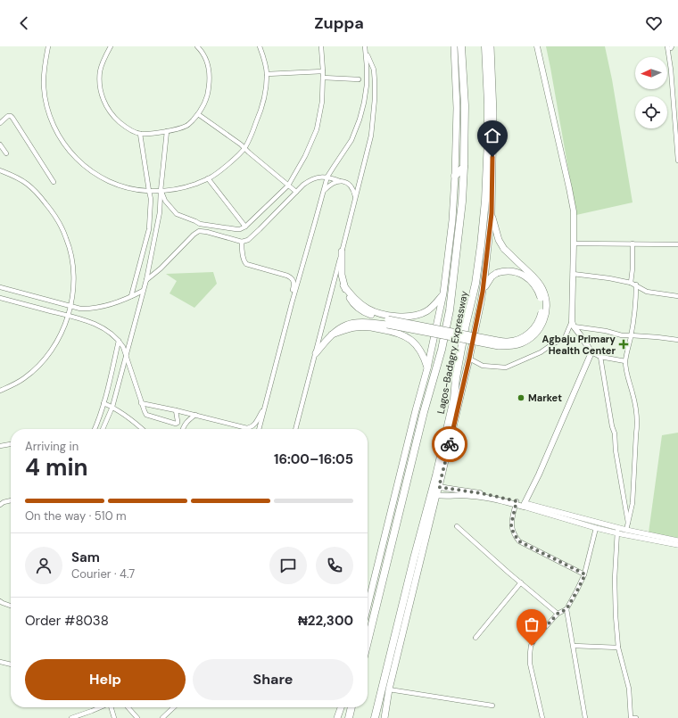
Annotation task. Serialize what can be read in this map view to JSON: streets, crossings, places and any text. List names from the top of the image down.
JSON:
{
  "streets": {
    "highway": ["Lagos-Badagry Expressway"]
  },
  "places": {
    "health": ["Agbaju Primary Health Center"],
    "other": ["Market"]
  },
  "north": "left",
  "page": {
    "header": "Zuppa",
    "heading": ["4 min", "Arriving in", "16:00–16:05"],
    "panel": [
      "Sam",
      "Courier · 4.7",
      "Order #8038",
      "₦22,300"
    ],
    "bar": "On the way · 510 m",
    "buttons": ["Help", "Share"]
  }
}
